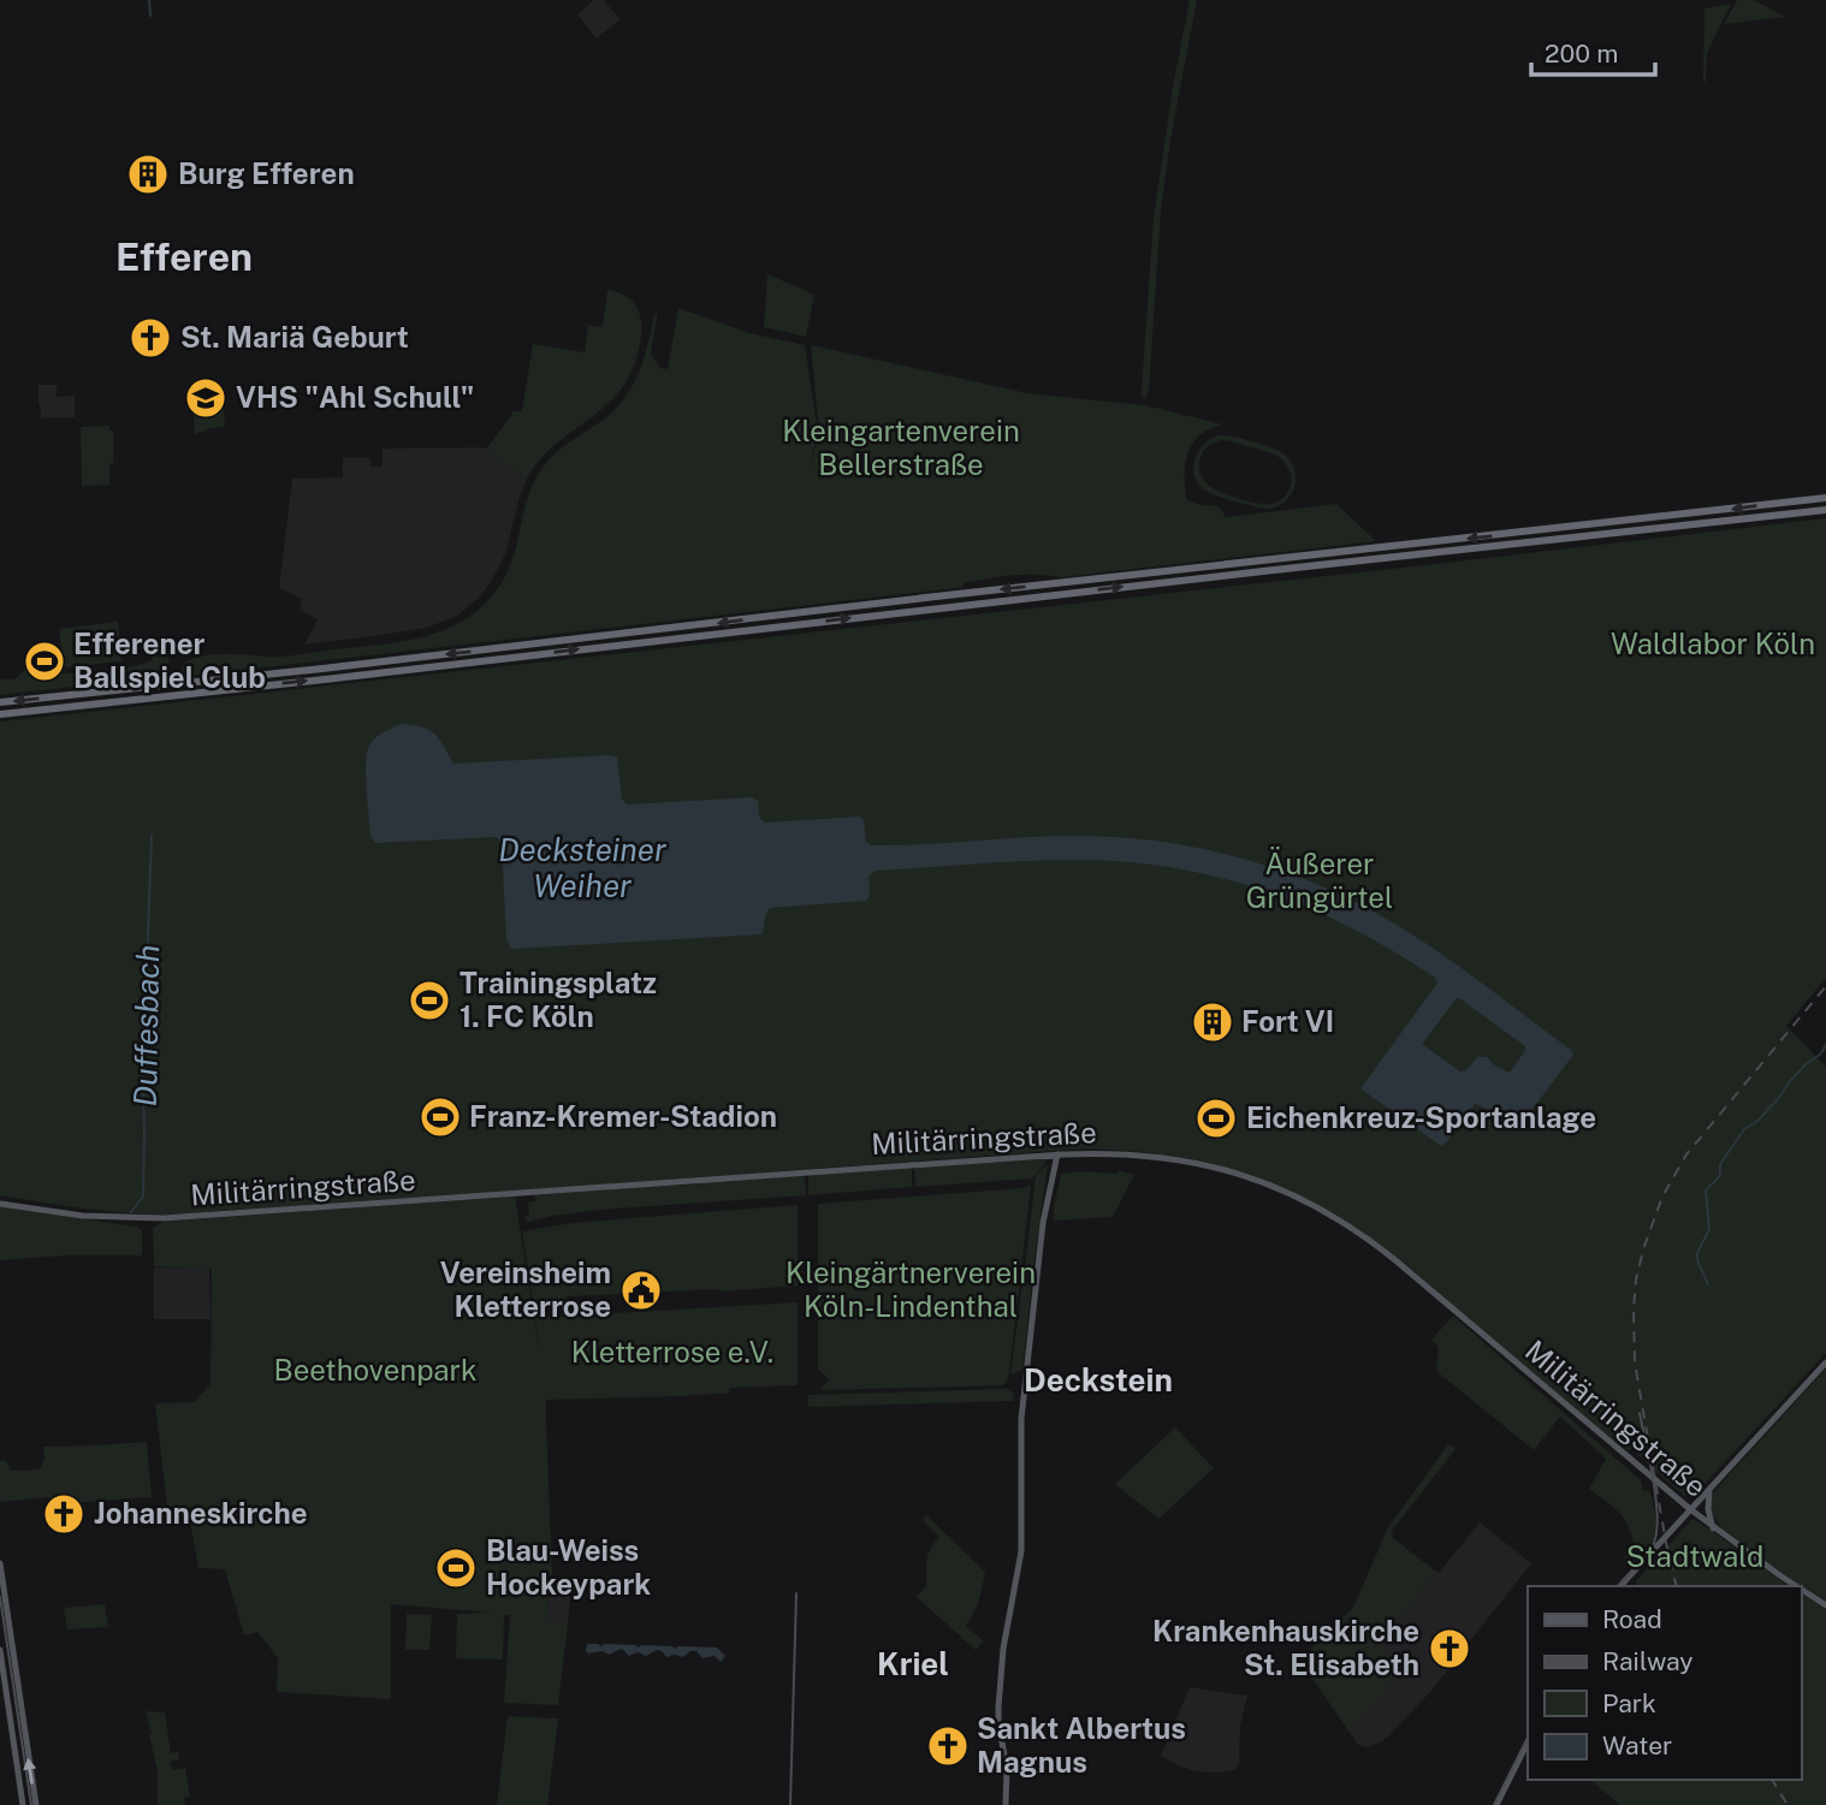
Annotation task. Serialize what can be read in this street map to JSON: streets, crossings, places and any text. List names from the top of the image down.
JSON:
{
  "streets": {
    "main road": ["Militärringstraße"]
  },
  "districts": ["Efferen", "Deckstein", "Kriel"],
  "water": ["Decksteiner Weiher", "Duffesbach"],
  "parks": [
    "Kleingartenverein Bellerstraße",
    "Waldlabor Köln",
    "Äußerer Grüngürtel",
    "Kleingärtnerverein Köln-Lindenthal",
    "Kletterrose e.V.",
    "Beethovenpark",
    "Stadtwald"
  ],
  "places": {
    "building": ["Burg Efferen", "Fort VI"],
    "church": [
      "St. Mariä Geburt",
      "Johanneskirche",
      "Krankenhauskirche St. Elisabeth",
      "Sankt Albertus Magnus"
    ],
    "school or university": ["VHS \"Ahl Schull\""],
    "sports": [
      "Efferener Ballspiel Club",
      "Trainingsplatz 1. FC Köln",
      "Franz-Kremer-Stadion",
      "Eichenkreuz-Sportanlage",
      "Blau-Weiss Hockeypark"
    ],
    "public building": ["Vereinsheim Kletterrose"]
  },
  "legend": [
    "Road",
    "Railway",
    "Park",
    "Water"
  ],
  "scale_bar": "200 m"
}
